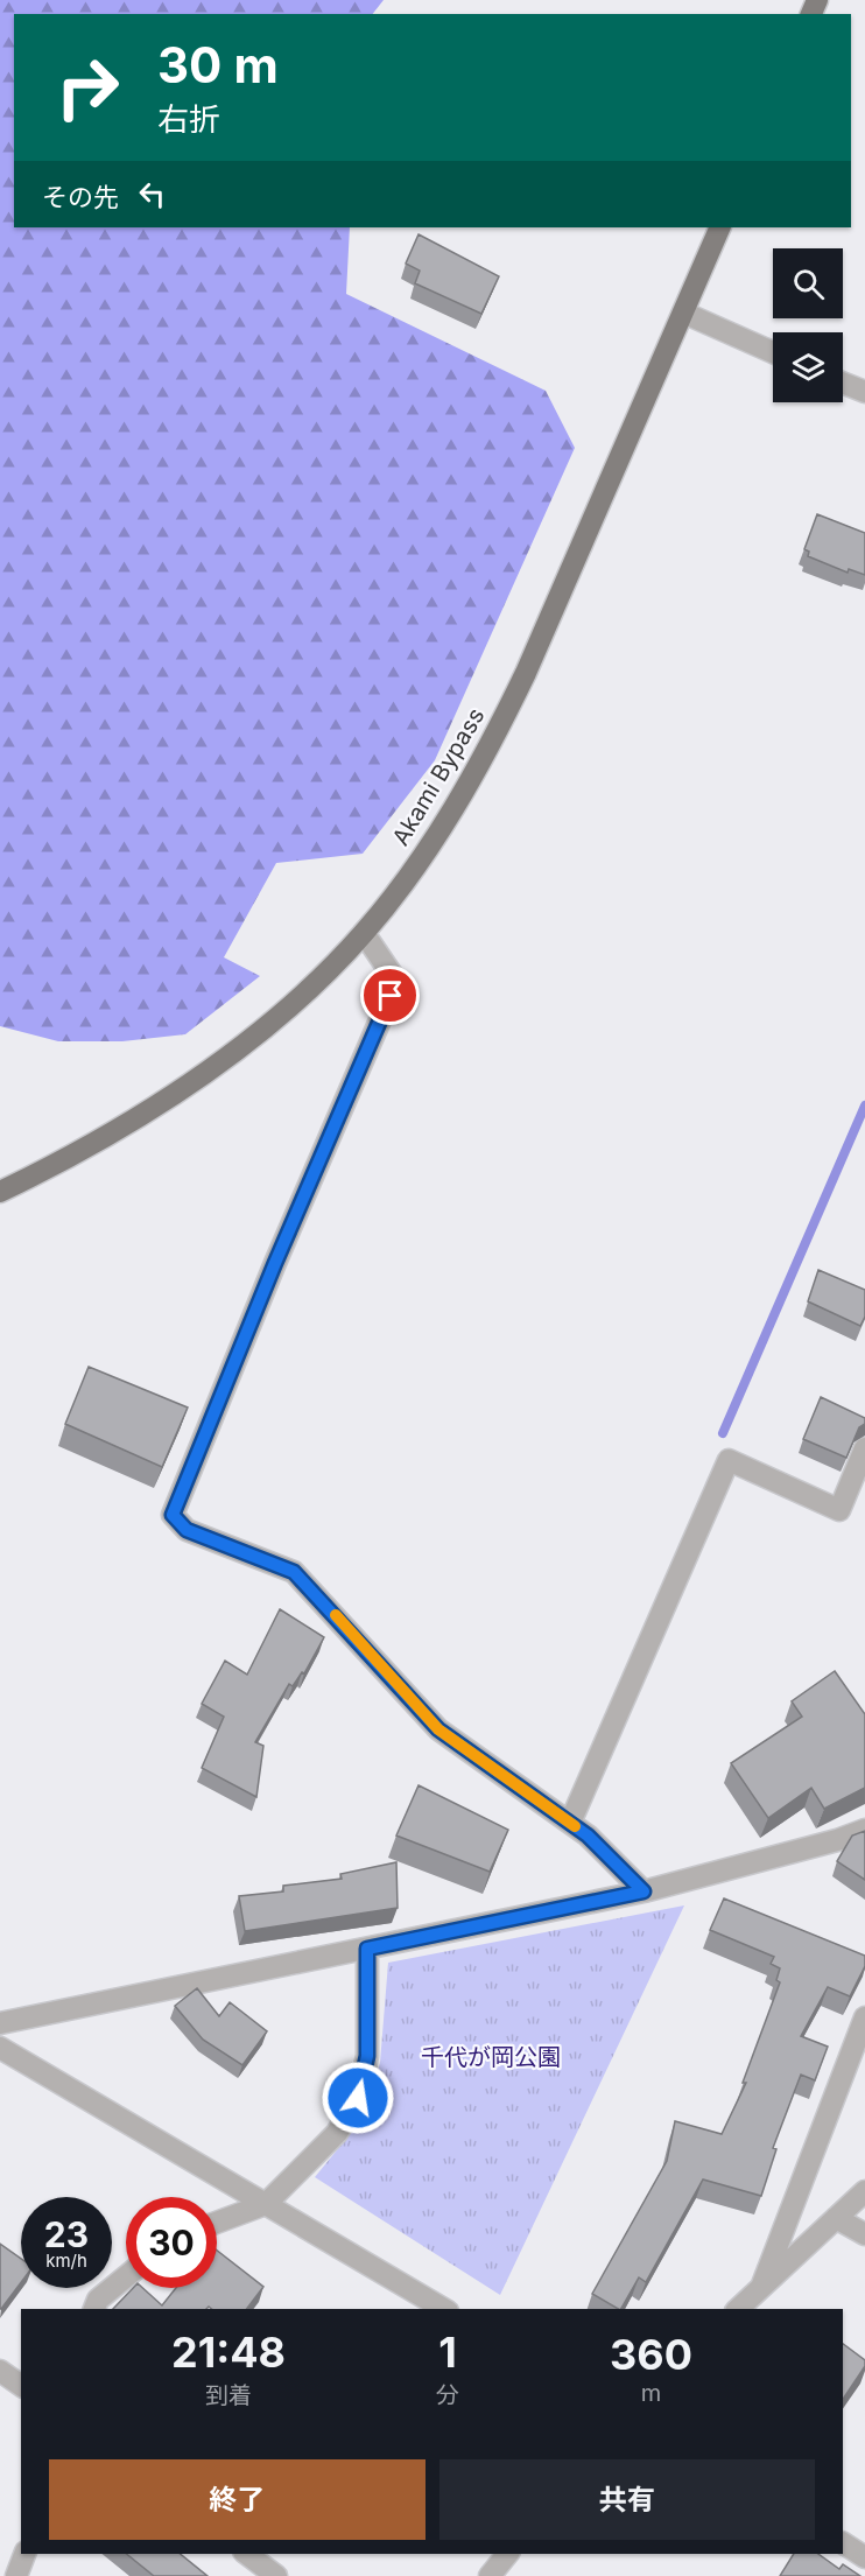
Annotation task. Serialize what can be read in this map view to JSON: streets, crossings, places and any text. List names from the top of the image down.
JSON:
{
  "streets": {
    "main road": ["Akami Bypass"]
  },
  "parks": ["千代が岡公園"],
  "page": {
    "turn": ["30 m", "右折"],
    "then": "その先",
    "speed": "23 km/h",
    "limit": "30",
    "eta": [
      "21:48",
      "到着",
      "1",
      "分",
      "360",
      "m"
    ],
    "buttons": ["終了", "共有"]
  }
}
